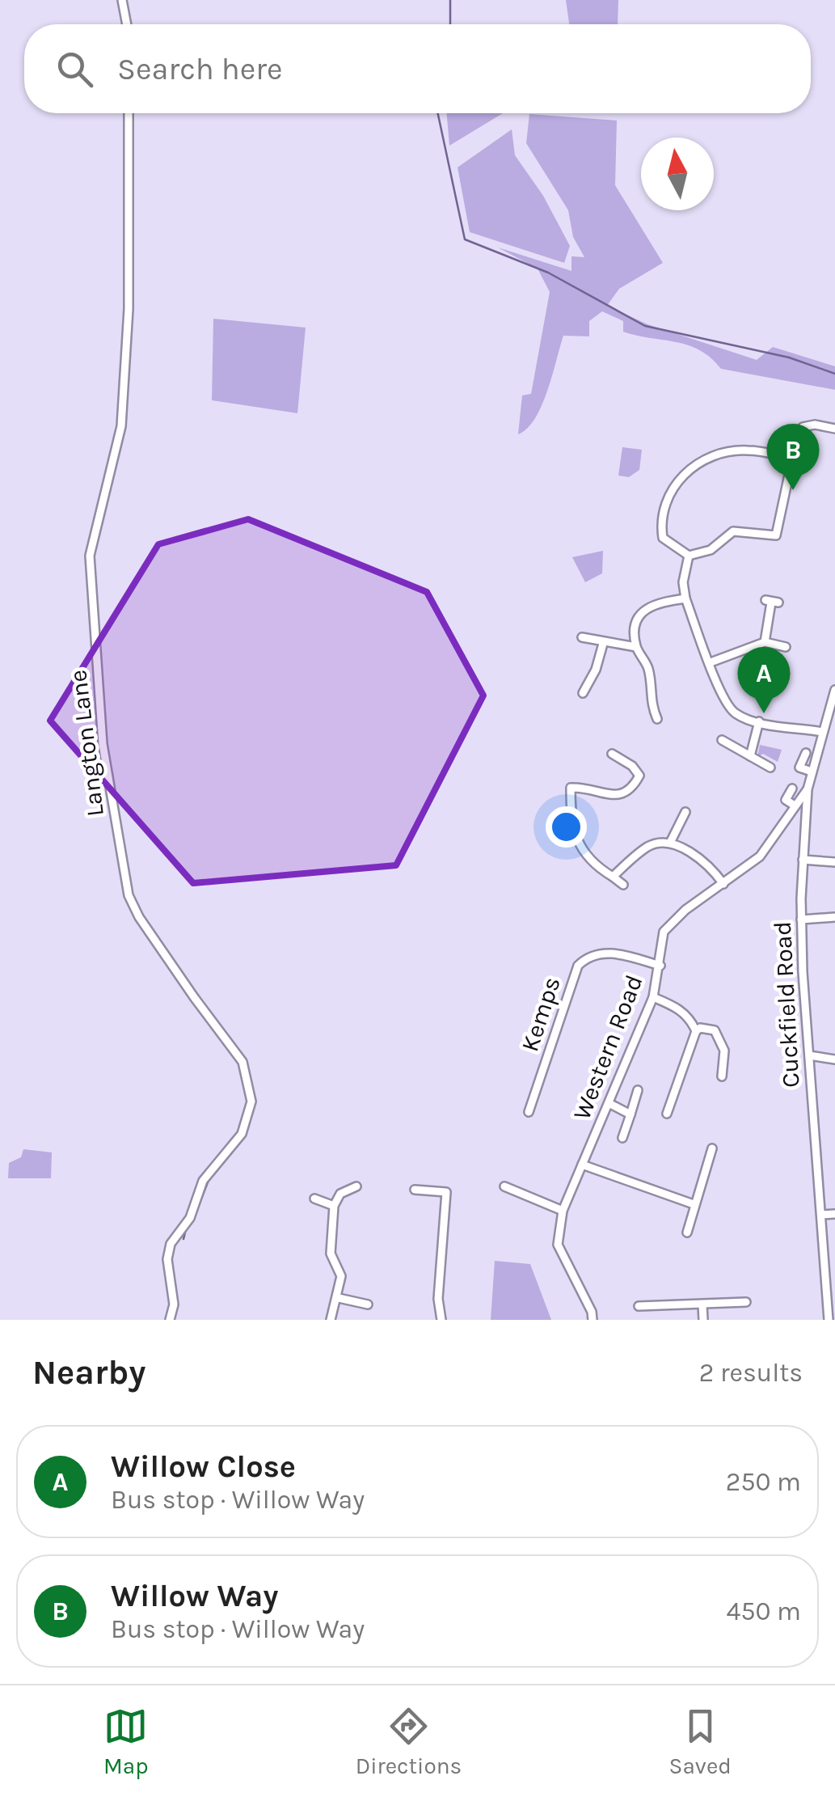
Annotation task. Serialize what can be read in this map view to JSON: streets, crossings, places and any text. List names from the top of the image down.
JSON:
{
  "streets": {
    "street": [
      "Langton Lane",
      "Cuckfield Road",
      "Kemps",
      "Western Road"
    ]
  },
  "crossings": [
    ["Cuckfield Road", "Western Road"],
    ["Kemps", "Western Road"]
  ],
  "north": "top",
  "page": {
    "search": "Search here",
    "pins": ["B", "A"],
    "heading": ["Nearby", "2 results"],
    "list": [
      {
        "mark": "A",
        "name": "Willow Close",
        "note": "Bus stop · Willow Way",
        "value": "250 m"
      },
      {
        "mark": "B",
        "name": "Willow Way",
        "note": "Bus stop · Willow Way",
        "value": "450 m"
      }
    ],
    "nav": ["Map", "Directions", "Saved"]
  }
}
